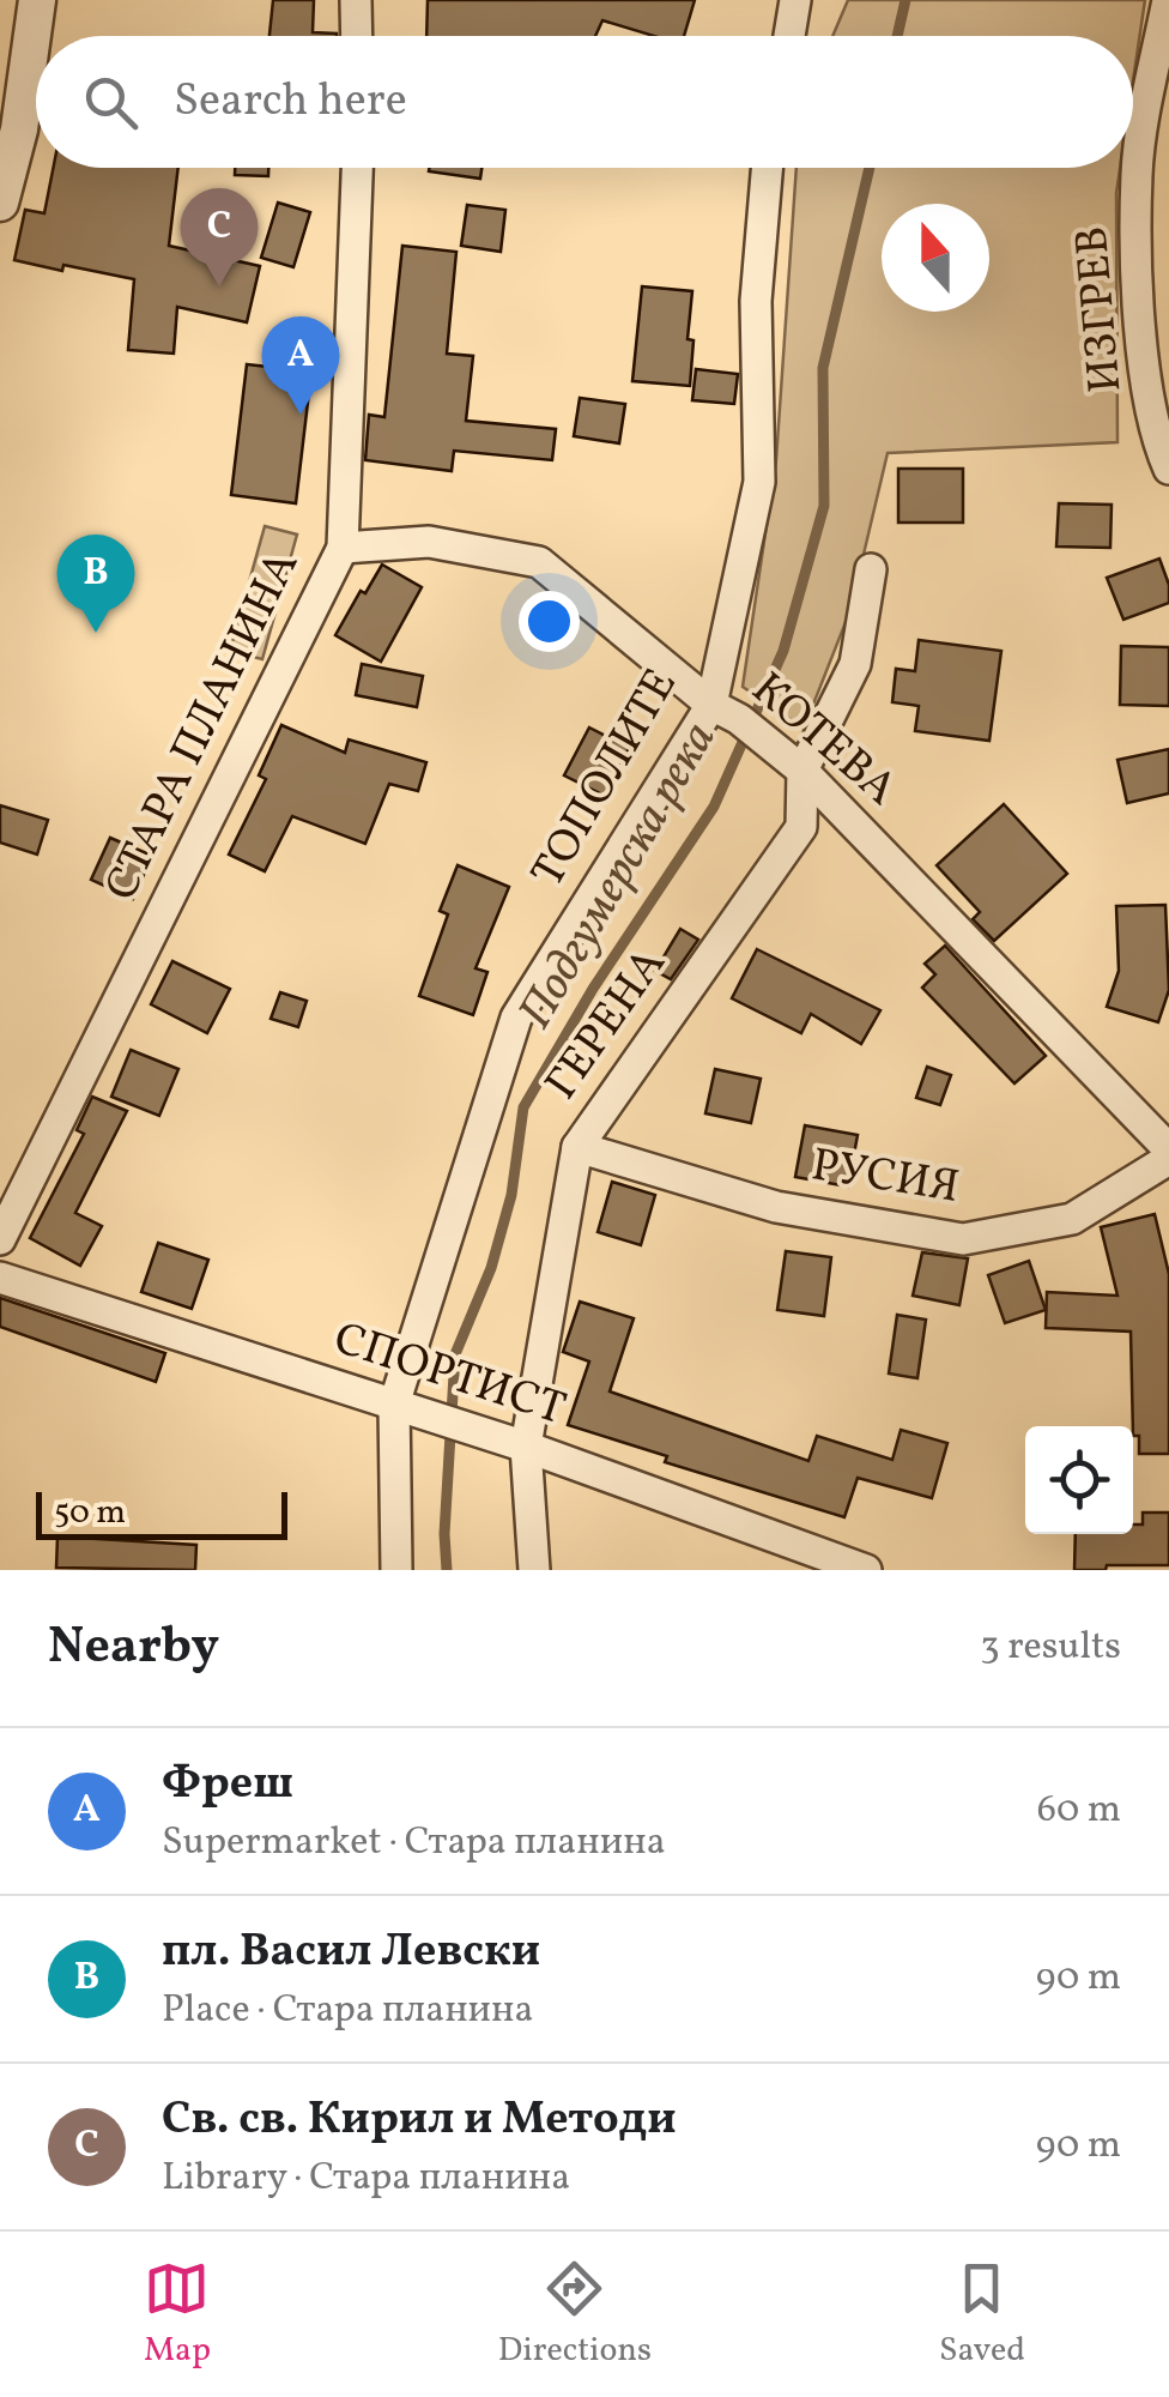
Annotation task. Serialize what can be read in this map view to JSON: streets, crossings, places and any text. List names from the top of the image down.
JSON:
{
  "streets": {
    "street": [
      "ИЗГРЕВ",
      "СТАРА ПЛАНИНА",
      "КОТЕВА",
      "ТОПОЛИТЕ",
      "ГЕРЕНА",
      "РУСИЯ",
      "СПОРТИСТ"
    ]
  },
  "crossings": [
    ["СТАРА ПЛАНИНА", "КОТЕВА"],
    ["КОТЕВА", "ТОПОЛИТЕ"],
    ["КОТЕВА", "ГЕРЕНА"],
    ["ТОПОЛИТЕ", "СПОРТИСТ"],
    ["ГЕРЕНА", "РУСИЯ"],
    ["ГЕРЕНА", "СПОРТИСТ"]
  ],
  "water": ["Подгумерска река"],
  "scale_bar": "50 m",
  "north": "top",
  "page": {
    "search": "Search here",
    "pins": ["C", "A", "B"],
    "scale": "50 m",
    "heading": ["Nearby", "3 results"],
    "list": [
      {
        "mark": "A",
        "name": "Фреш",
        "note": "Supermarket · Стара планина",
        "value": "60 m"
      },
      {
        "mark": "B",
        "name": "пл. Васил Левски",
        "note": "Place · Стара планина",
        "value": "90 m"
      },
      {
        "mark": "C",
        "name": "Св. св. Кирил и Методи",
        "note": "Library · Стара планина",
        "value": "90 m"
      }
    ],
    "nav": ["Map", "Directions", "Saved"]
  }
}
